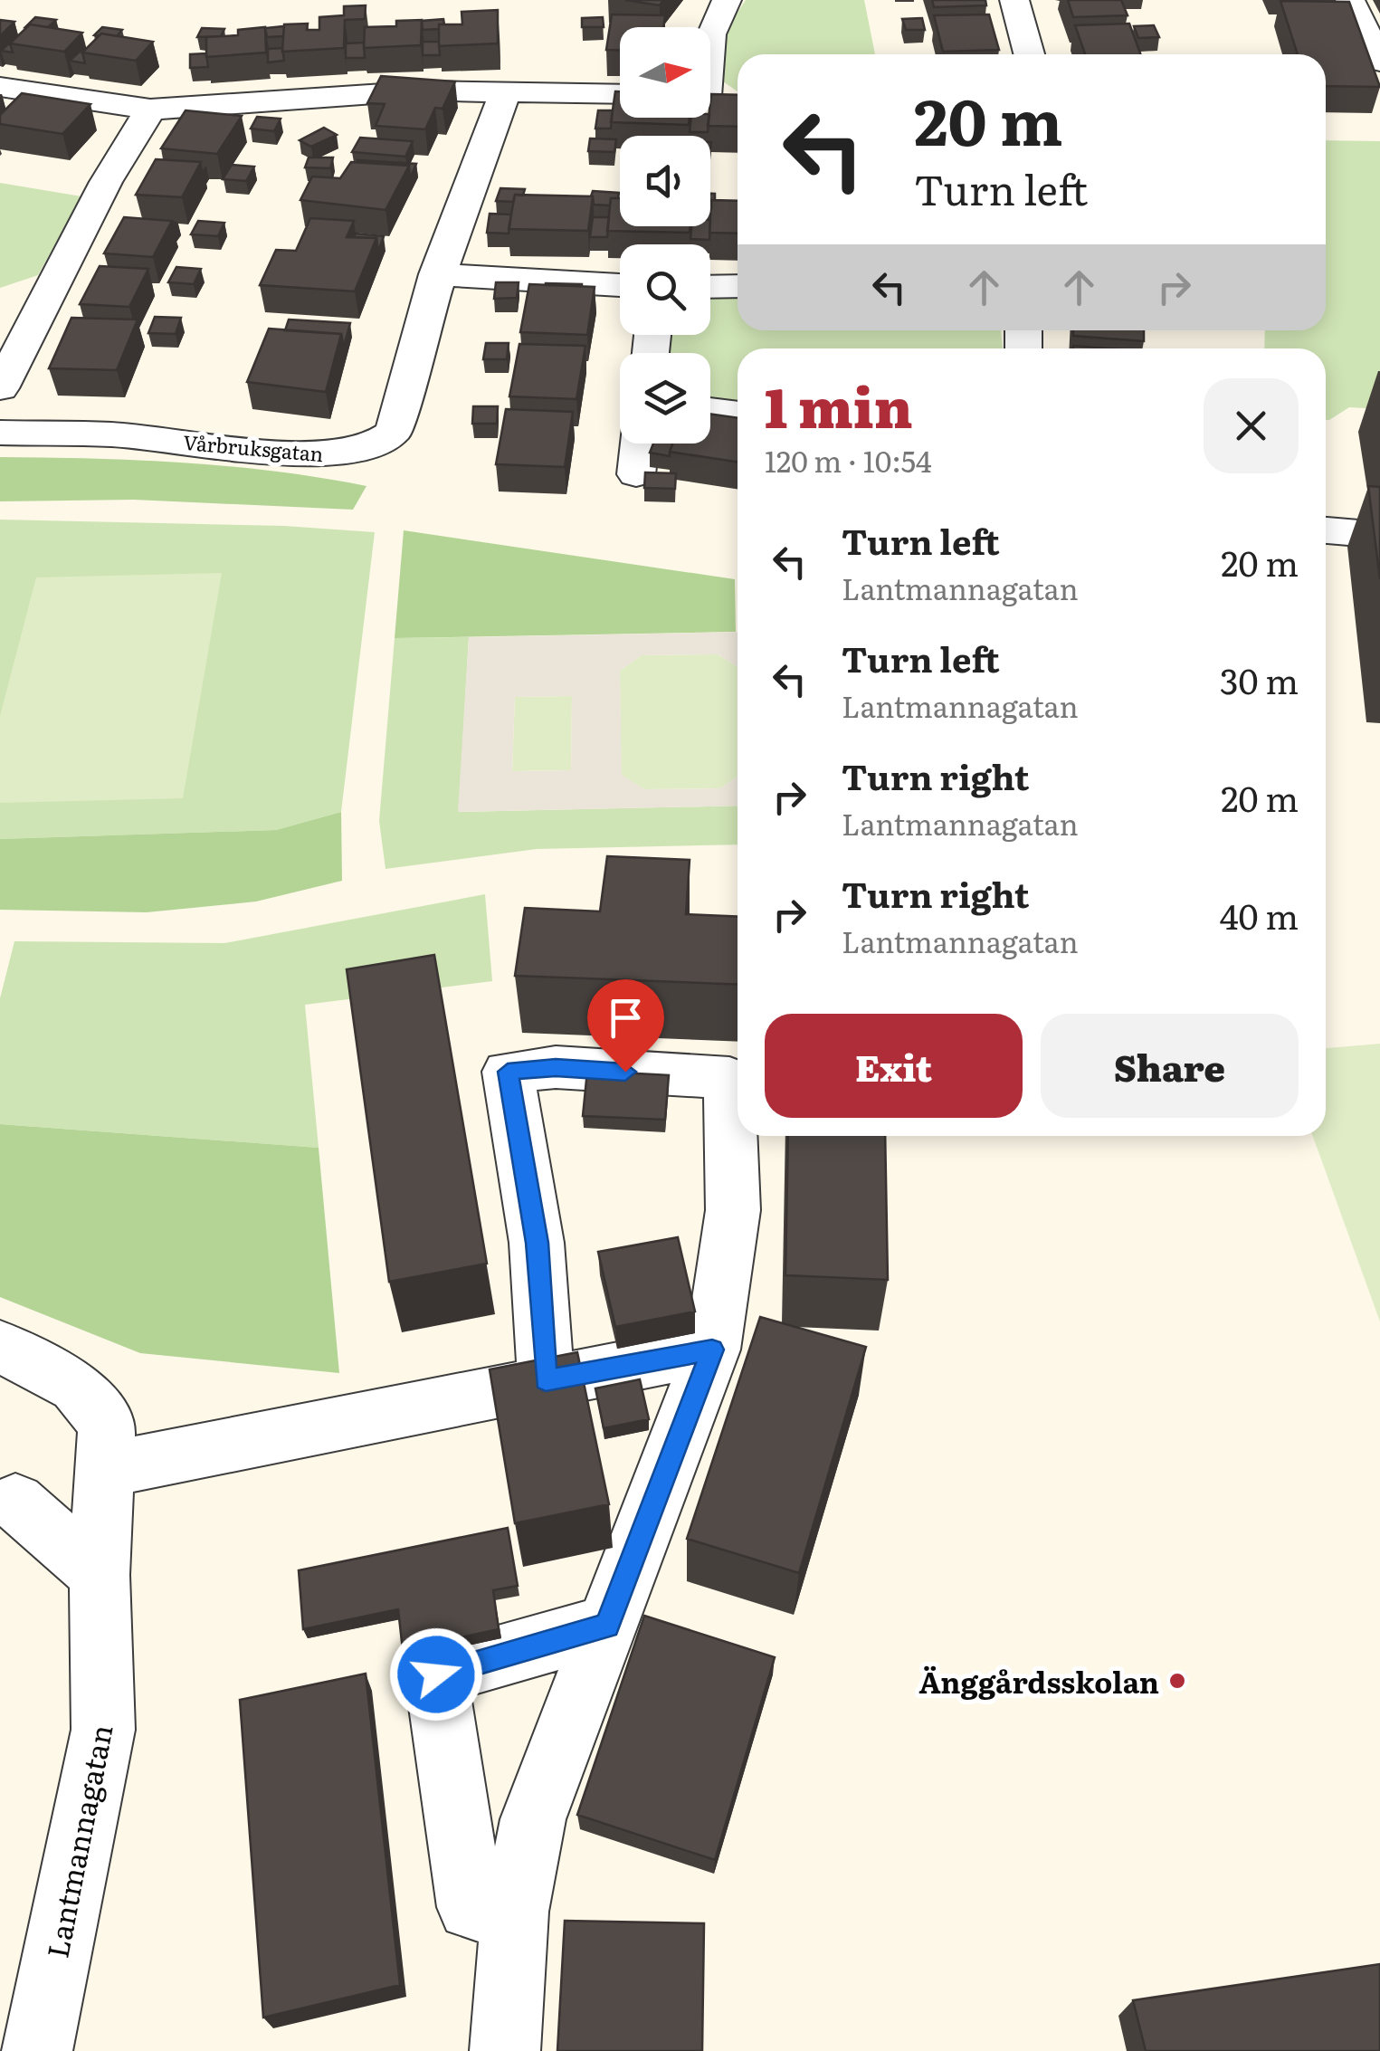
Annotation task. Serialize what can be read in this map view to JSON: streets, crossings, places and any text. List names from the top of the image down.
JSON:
{
  "streets": {
    "street": ["Vårbruksgatan", "Lantmannagatan"]
  },
  "places": ["Änggårdsskolan"],
  "north": "right",
  "page": {
    "turn": ["20 m", "Turn left"],
    "heading": ["1 min", "120 m · 10:54"],
    "list": [
      {
        "name": "Turn left",
        "note": "Lantmannagatan",
        "value": "20 m"
      },
      {
        "name": "Turn left",
        "note": "Lantmannagatan",
        "value": "30 m"
      },
      {
        "name": "Turn right",
        "note": "Lantmannagatan",
        "value": "20 m"
      },
      {
        "name": "Turn right",
        "note": "Lantmannagatan",
        "value": "40 m"
      }
    ],
    "buttons": ["Exit", "Share"]
  }
}
